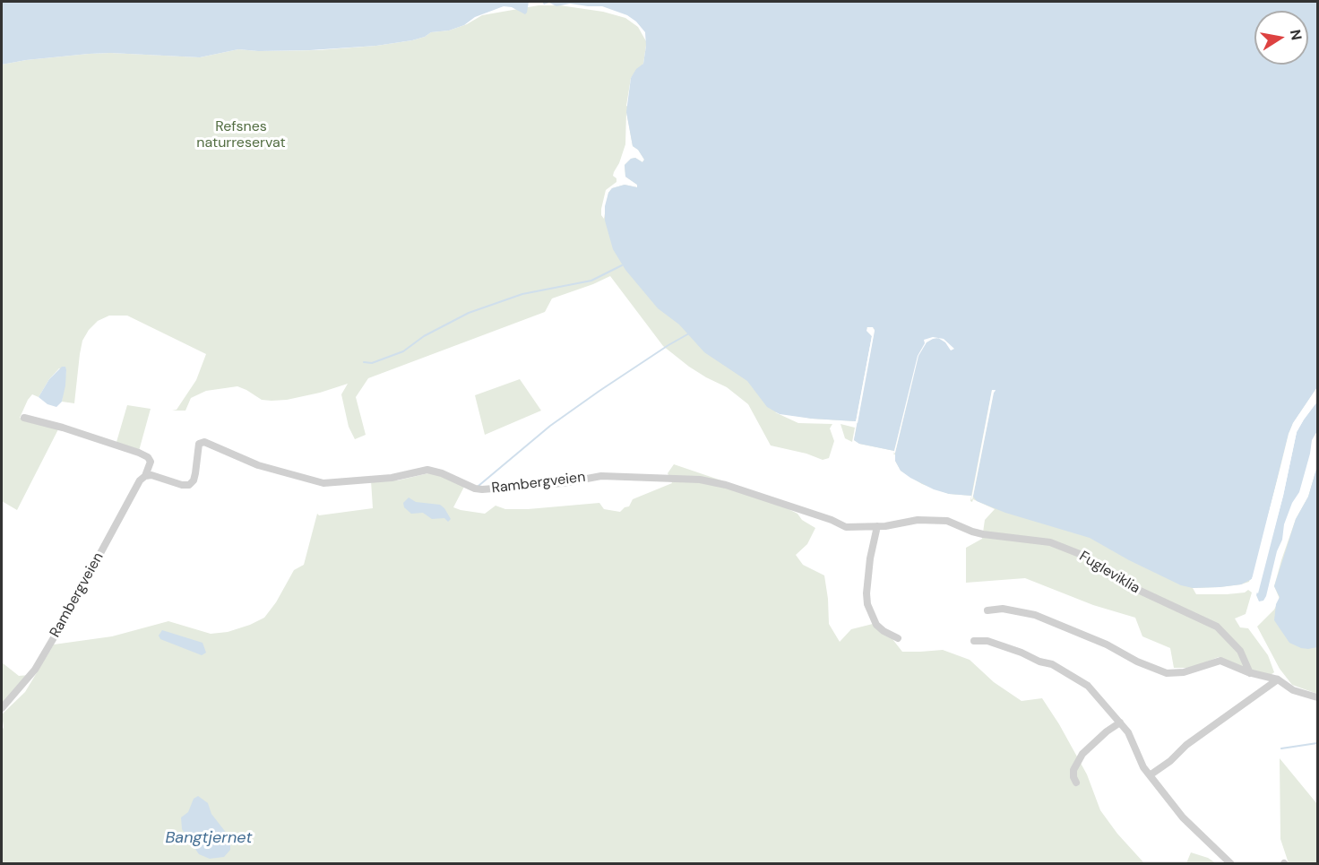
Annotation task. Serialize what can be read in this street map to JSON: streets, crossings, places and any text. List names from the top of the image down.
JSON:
{
  "streets": {
    "street": ["Rambergveien", "Fugleviklia"]
  },
  "crossings": [
    ["Rambergveien", "Fugleviklia"]
  ],
  "water": ["Bangtjernet"],
  "parks": ["Refsnes naturreservat"],
  "north": "right"
}
